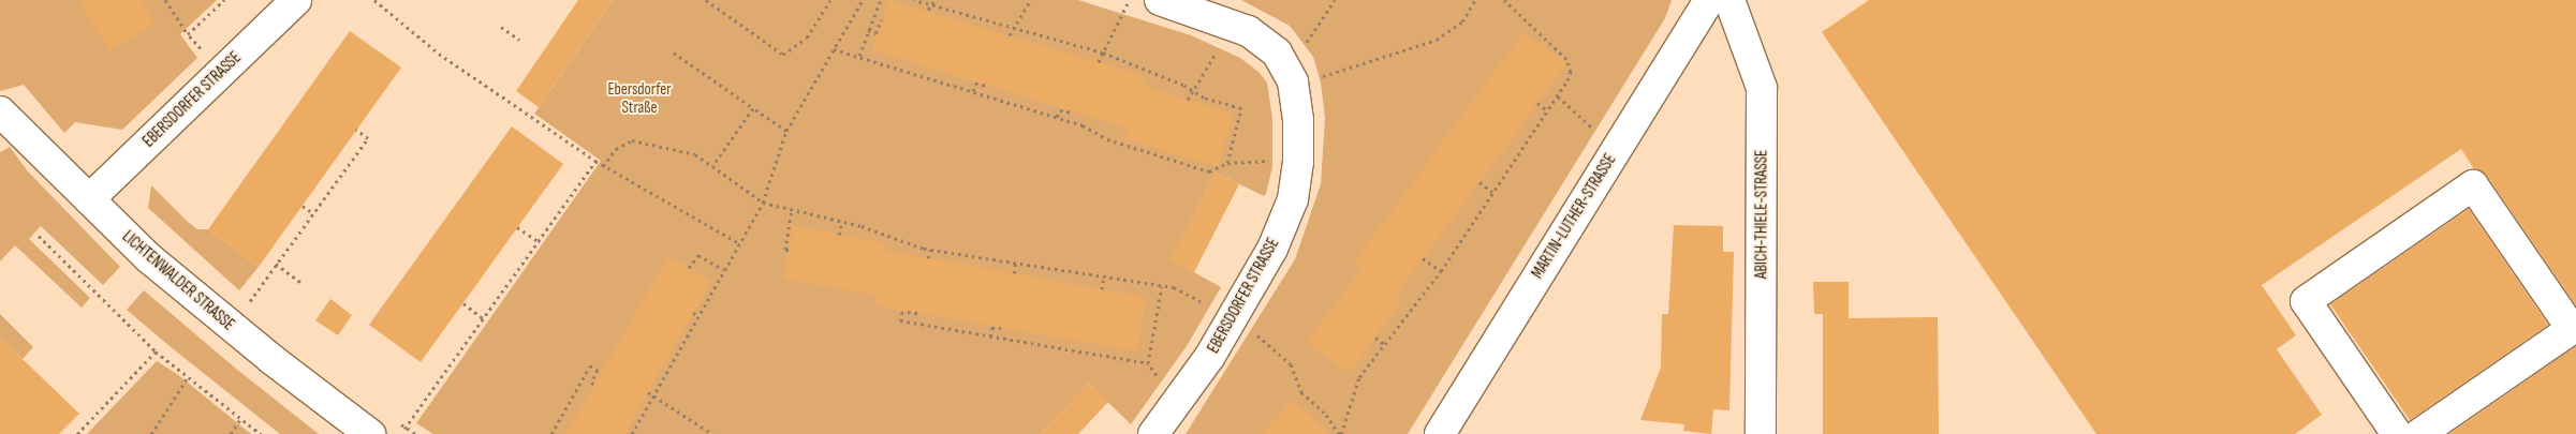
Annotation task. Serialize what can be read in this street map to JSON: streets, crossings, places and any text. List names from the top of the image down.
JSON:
{
  "streets": {
    "street": [
      "EBERSDORFER STRASSE",
      "ABICH-THIELE-STRASSE",
      "MARTIN-LUTHER-STRASSE",
      "LICHTENWALDER STRASSE"
    ]
  },
  "crossings": [
    ["EBERSDORFER STRASSE", "LICHTENWALDER STRASSE"]
  ],
  "parks": ["Ebersdorfer Straße"]
}
